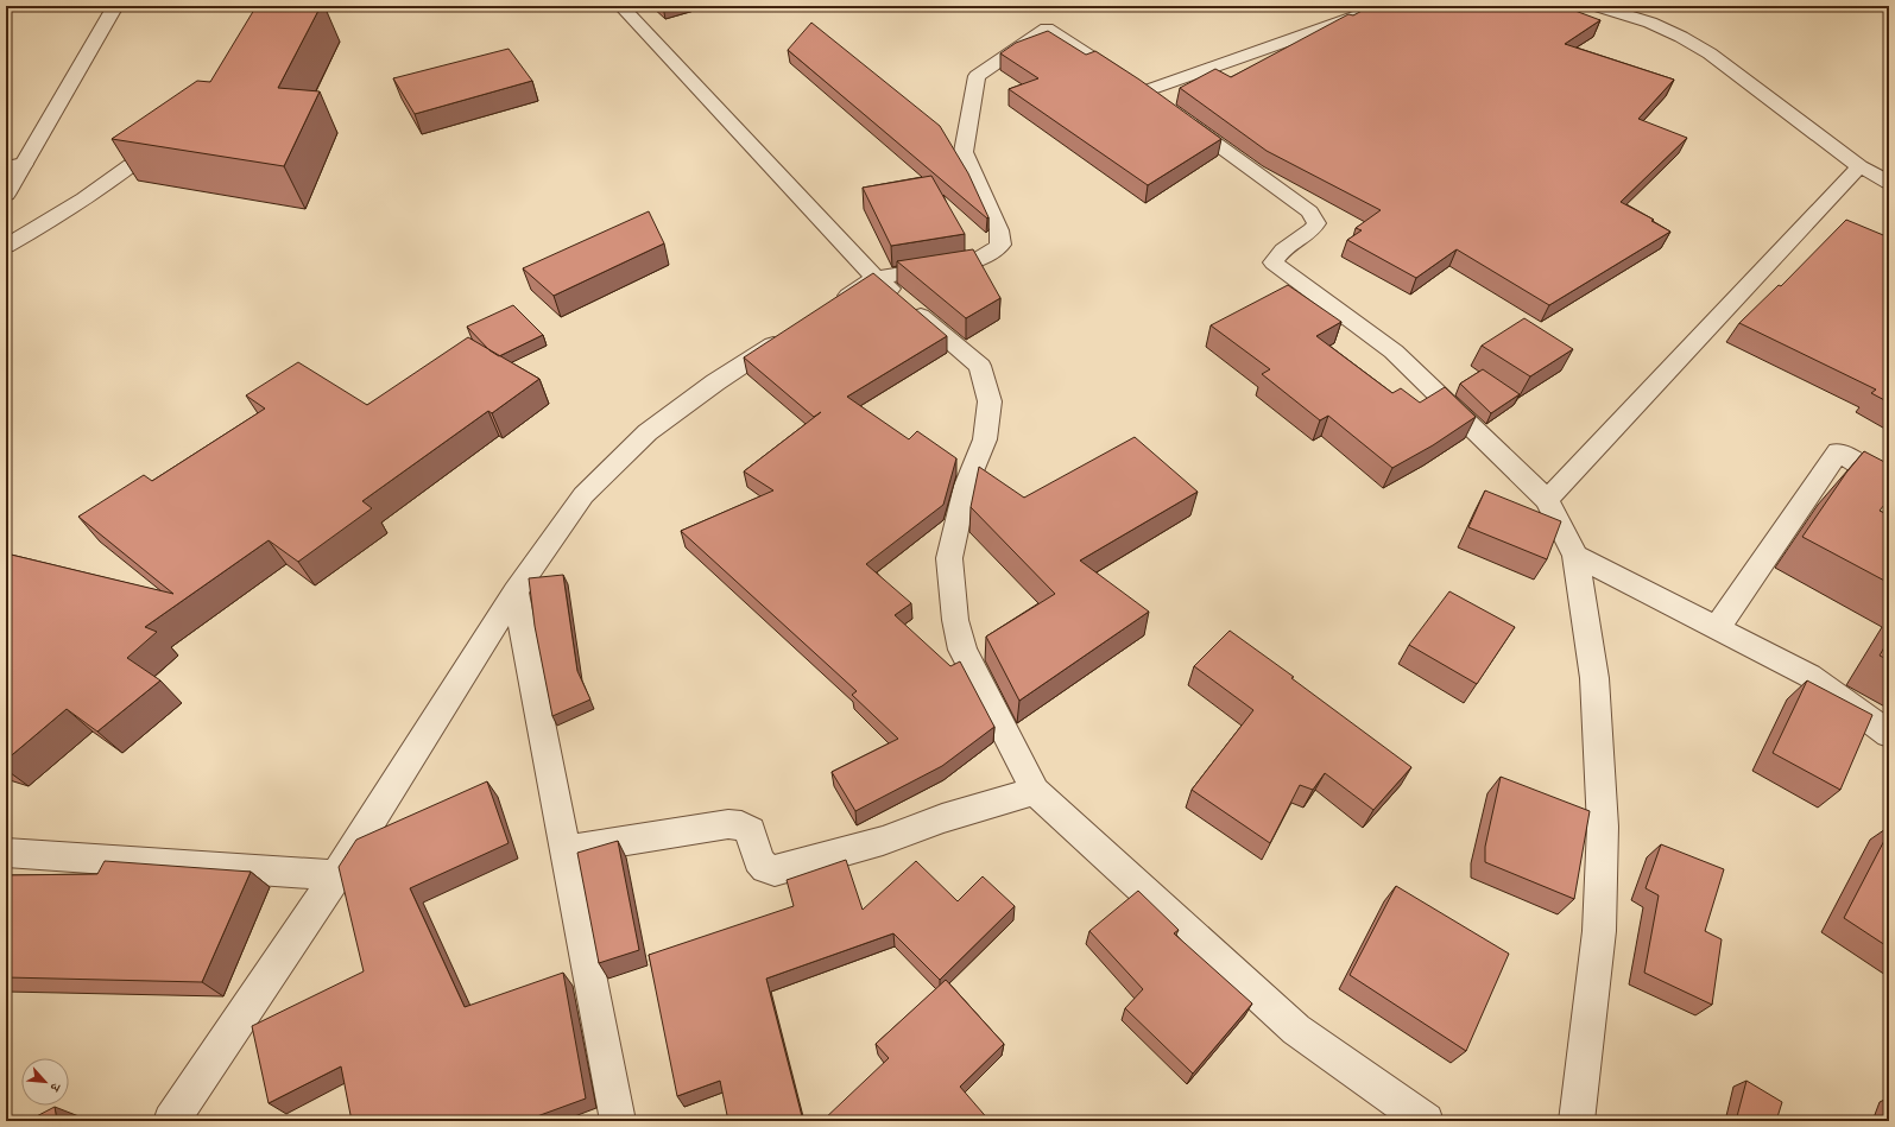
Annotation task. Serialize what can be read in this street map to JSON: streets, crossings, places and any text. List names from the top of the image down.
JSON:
{
  "north": "bottom right"
}
